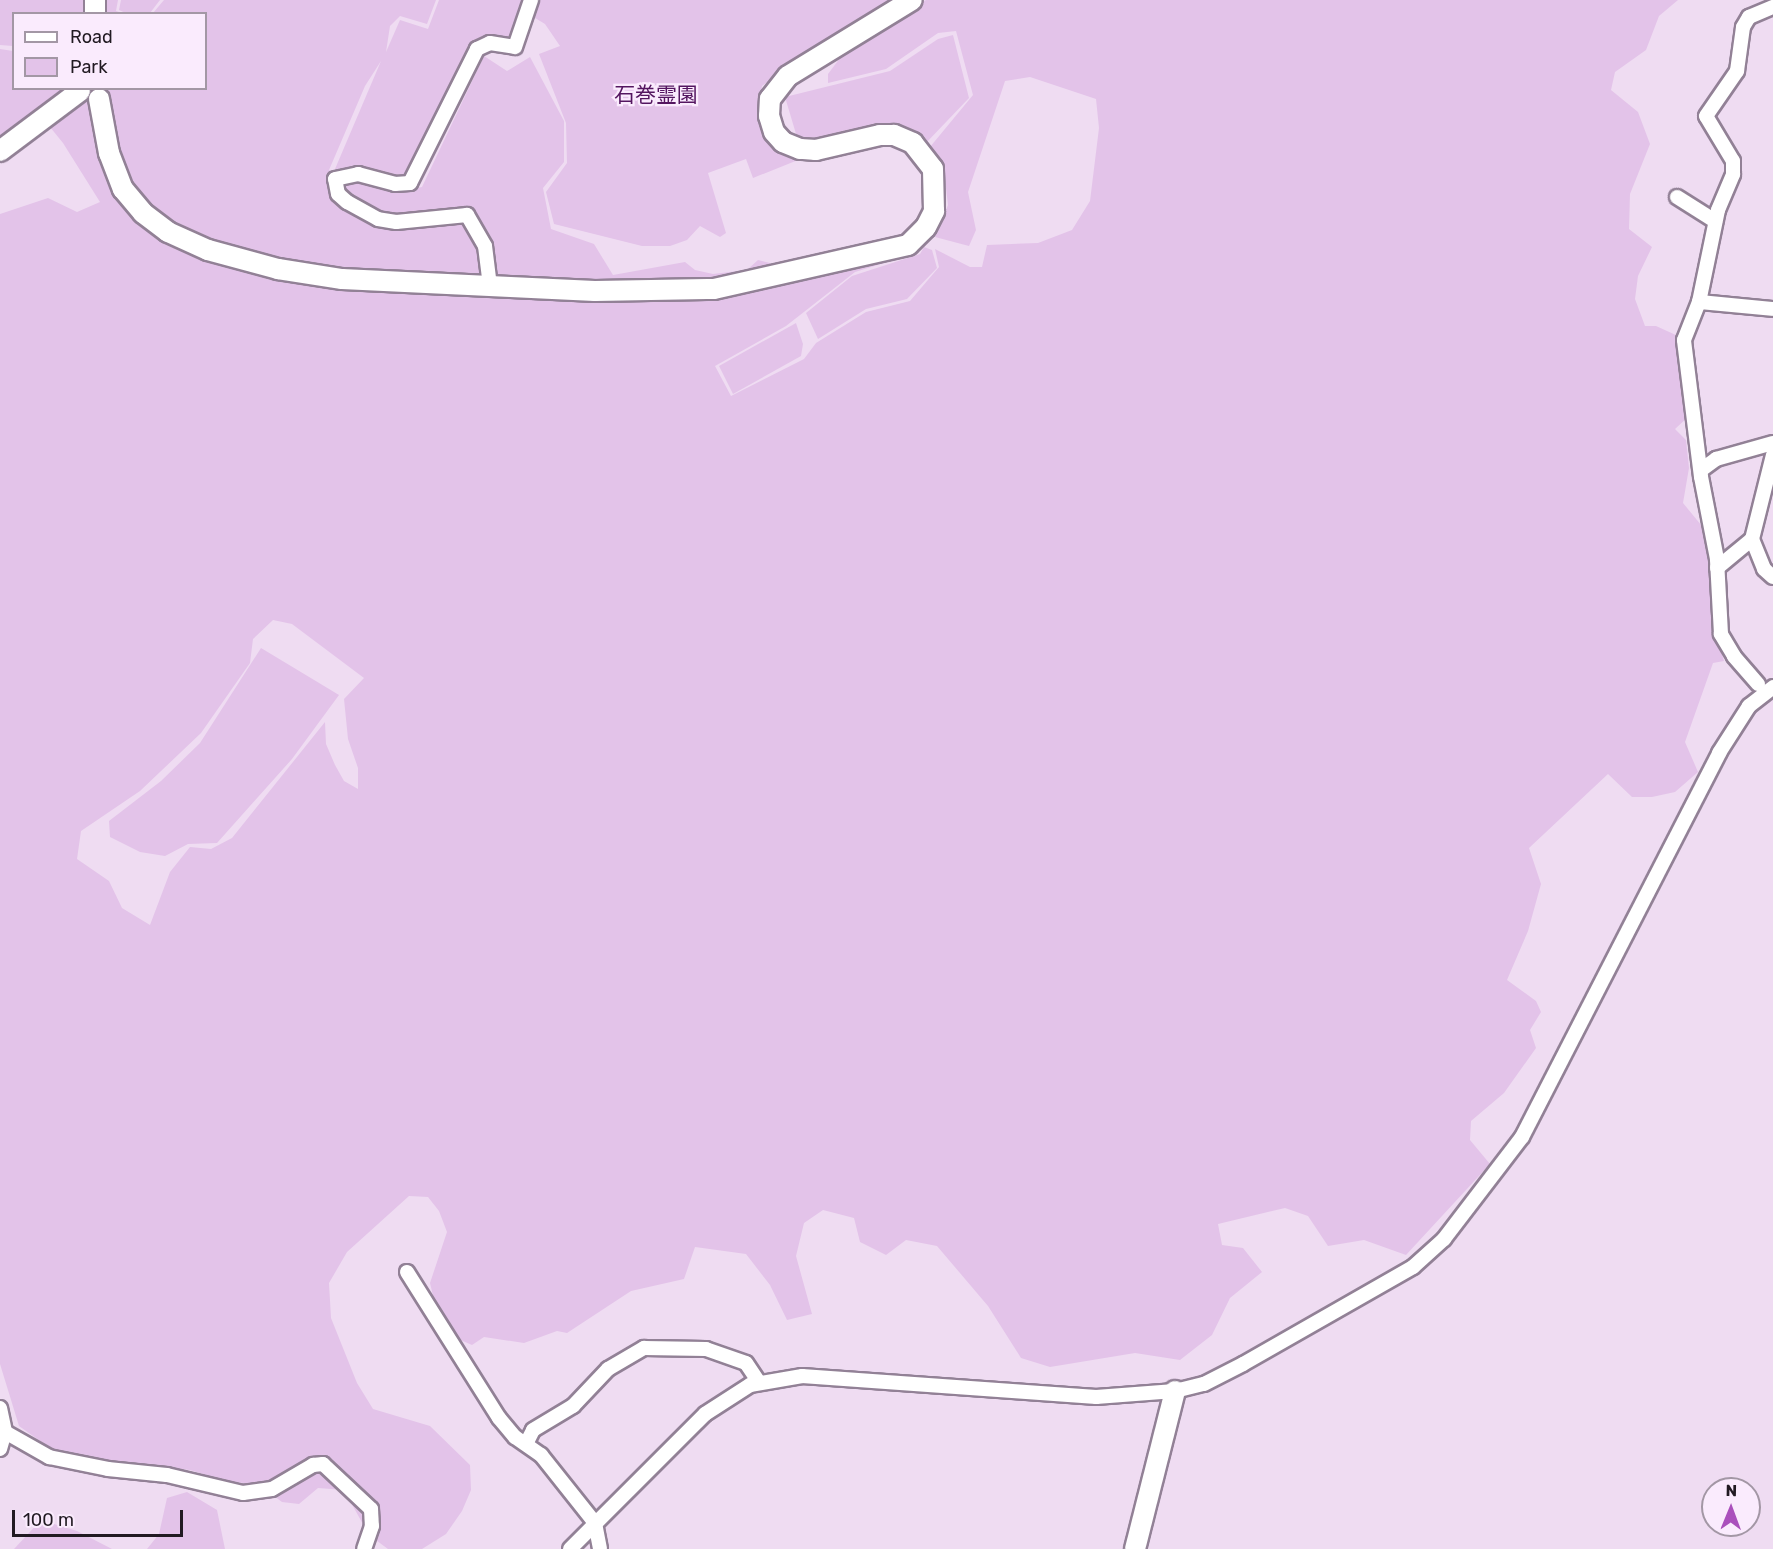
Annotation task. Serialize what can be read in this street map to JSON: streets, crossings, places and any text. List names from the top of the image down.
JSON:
{
  "parks": ["石巻霊園"],
  "legend": ["Road", "Park"],
  "scale_bar": "100 m",
  "north": "top"
}
